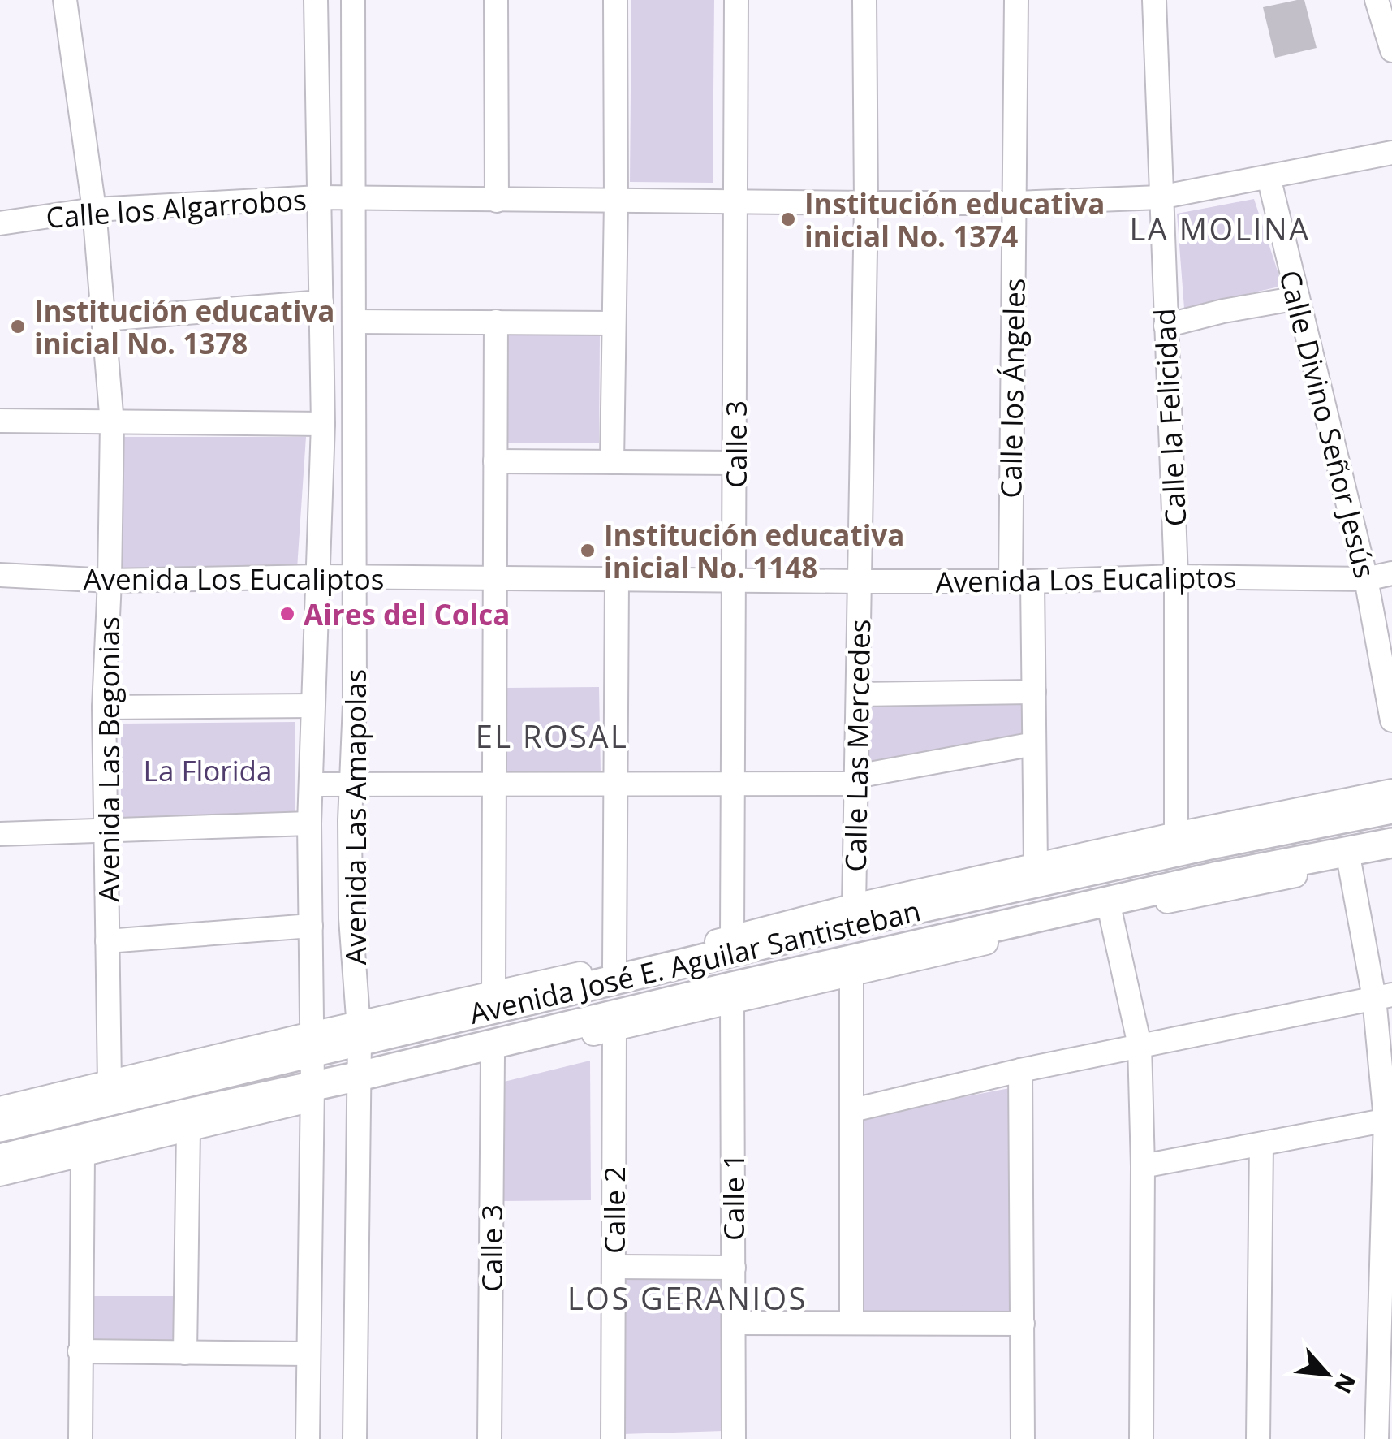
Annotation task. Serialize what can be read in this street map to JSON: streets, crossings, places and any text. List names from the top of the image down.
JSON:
{
  "streets": {
    "main road": ["Avenida José E. Aguilar Santisteban"],
    "street": [
      "Calle los Algarrobos",
      "Calle los Ángeles",
      "Calle la Felicidad",
      "Calle Divino Señor Jesús",
      "Calle 3",
      "Avenida Los Eucaliptos",
      "Calle Las Mercedes",
      "Avenida Las Begonias",
      "Avenida Las Amapolas",
      "Calle 1",
      "Calle 2"
    ]
  },
  "crossings": [
    ["Calle los Algarrobos", "Calle los Ángeles"],
    ["Calle los Algarrobos", "Calle la Felicidad"],
    ["Calle los Algarrobos", "Calle Divino Señor Jesús"],
    ["Calle los Algarrobos", "Calle 3"],
    ["Calle los Algarrobos", "Calle Las Mercedes"],
    ["Calle los Algarrobos", "Avenida Las Begonias"],
    ["Calle los Algarrobos", "Avenida Las Amapolas"],
    ["Calle los Ángeles", "Avenida Los Eucaliptos"],
    ["Calle los Ángeles", "Avenida José E. Aguilar Santisteban"],
    ["Calle la Felicidad", "Avenida Los Eucaliptos"],
    ["Calle la Felicidad", "Avenida José E. Aguilar Santisteban"],
    ["Calle Divino Señor Jesús", "Avenida Los Eucaliptos"],
    ["Calle 3", "Avenida Los Eucaliptos"],
    ["Calle 3", "Avenida José E. Aguilar Santisteban"],
    ["Avenida Los Eucaliptos", "Calle Las Mercedes"],
    ["Avenida Los Eucaliptos", "Avenida Las Begonias"],
    ["Avenida Los Eucaliptos", "Avenida Las Amapolas"],
    ["Calle Las Mercedes", "Avenida José E. Aguilar Santisteban"],
    ["Avenida Las Begonias", "Avenida José E. Aguilar Santisteban"],
    ["Avenida Las Amapolas", "Avenida José E. Aguilar Santisteban"],
    ["Avenida José E. Aguilar Santisteban", "Calle 1"],
    ["Avenida José E. Aguilar Santisteban", "Calle 2"]
  ],
  "districts": ["LA MOLINA", "EL ROSAL", "LOS GERANIOS"],
  "parks": ["La Florida"],
  "places": [
    "Institución educativa inicial No. 1374",
    "Institución educativa inicial No. 1378",
    "Institución educativa inicial No. 1148",
    "Aires del Colca"
  ],
  "north": "bottom right"
}
